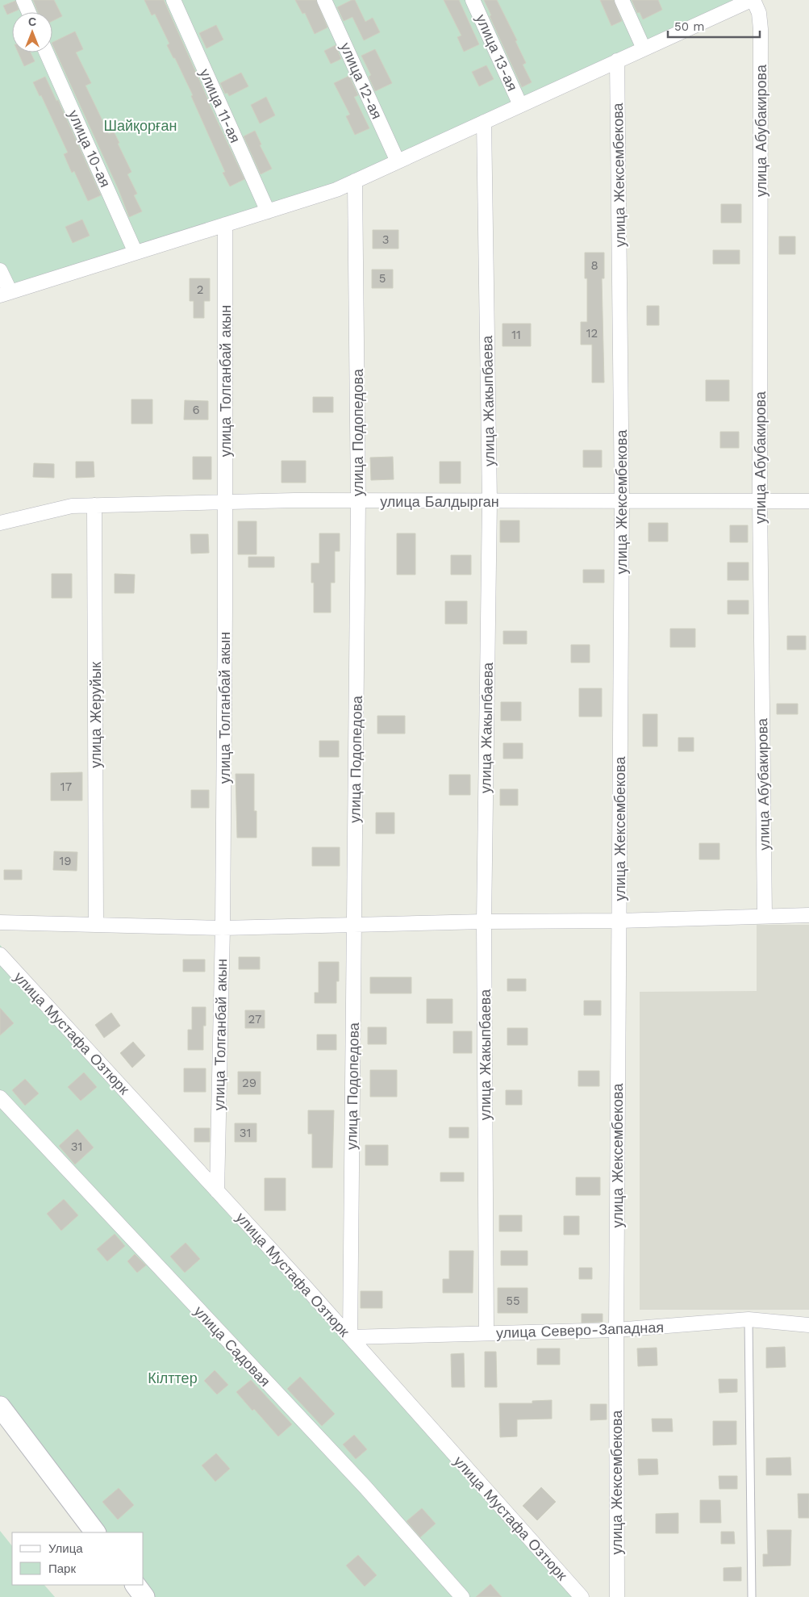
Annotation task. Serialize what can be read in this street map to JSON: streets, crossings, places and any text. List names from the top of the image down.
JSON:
{
  "streets": {
    "street": [
      "улица 13-ая",
      "улица 12-ая",
      "улица 11-ая",
      "улица Абубакирова",
      "улица 10-ая",
      "улица Жексембекова",
      "улица Толганбай акын",
      "улица Жакыпбаева",
      "улица Подопедова",
      "улица Балдырган",
      "улица Жеруйык",
      "улица Мустафа Озтюрк",
      "улица Северо-Западная",
      "улица Садовая"
    ]
  },
  "crossings": [
    ["улица Абубакирова", "улица Балдырган"],
    ["улица Жексембекова", "улица Балдырган"],
    ["улица Жексембекова", "улица Северо-Западная"],
    ["улица Толганбай акын", "улица Балдырган"],
    ["улица Толганбай акын", "улица Мустафа Озтюрк"],
    ["улица Жакыпбаева", "улица Балдырган"],
    ["улица Жакыпбаева", "улица Северо-Западная"],
    ["улица Подопедова", "улица Балдырган"],
    ["улица Подопедова", "улица Мустафа Озтюрк"],
    ["улица Подопедова", "улица Северо-Западная"],
    ["улица Балдырган", "улица Жеруйык"],
    ["улица Мустафа Озтюрк", "улица Северо-Западная"]
  ],
  "parks": ["Шайқорған", "Кілттер"],
  "house_numbers": [
    "3",
    "8",
    "5",
    "2",
    "12",
    "11",
    "6",
    "17",
    "19",
    "27",
    "29",
    "31",
    "31",
    "55"
  ],
  "legend": ["Улица", "Парк"],
  "scale_bar": "50 m",
  "north": "top"
}
